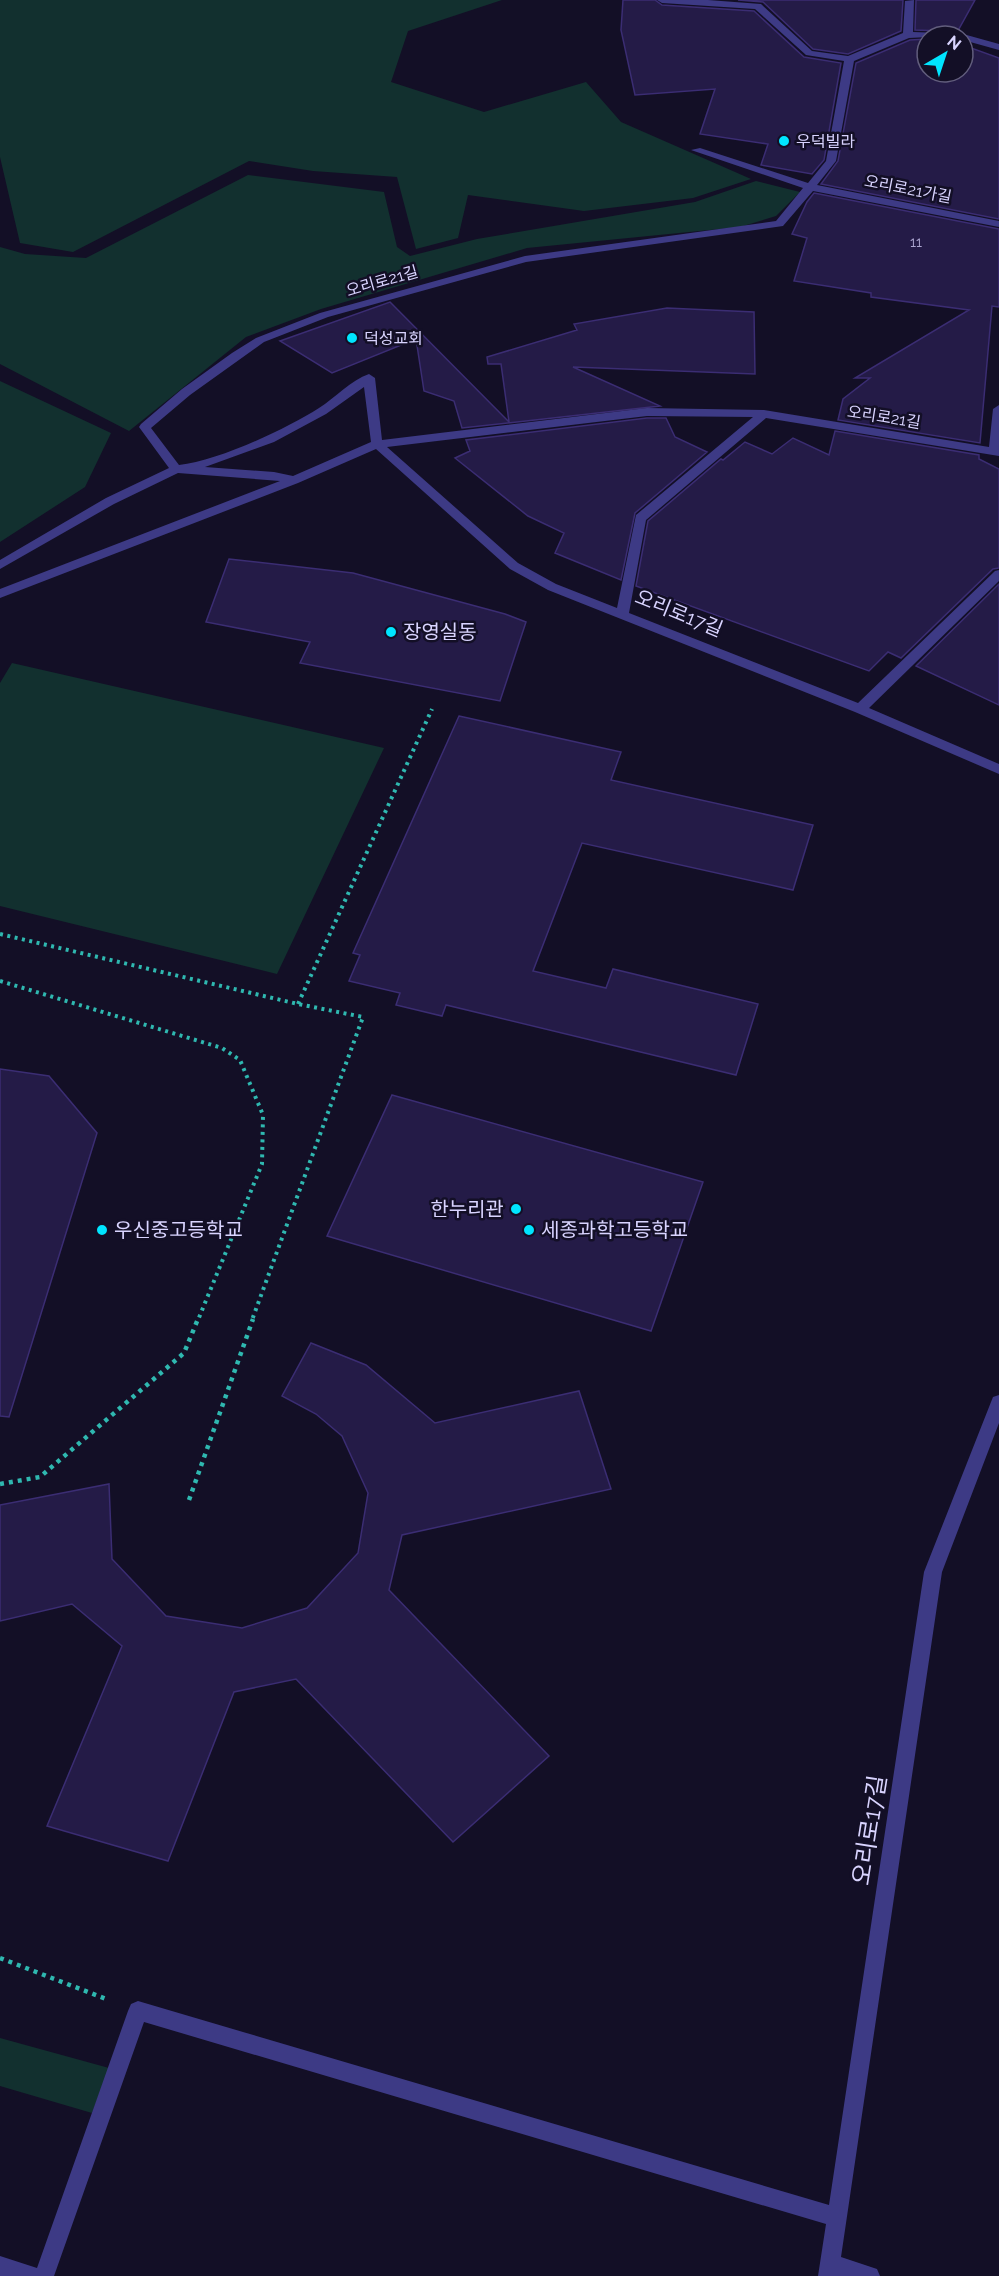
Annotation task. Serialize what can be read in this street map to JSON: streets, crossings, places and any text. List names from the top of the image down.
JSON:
{
  "streets": {
    "street": ["오리로21가길", "오리로21길", "오리로17길"]
  },
  "crossings": [
    ["오리로21가길", "오리로21길"],
    ["오리로21길", "오리로17길"]
  ],
  "places": [
    "우덕빌라",
    "덕성교회",
    "장영실동",
    "한누리관",
    "우신중고등학교",
    "세종과학고등학교"
  ],
  "house_numbers": ["11"],
  "north": "top right"
}
